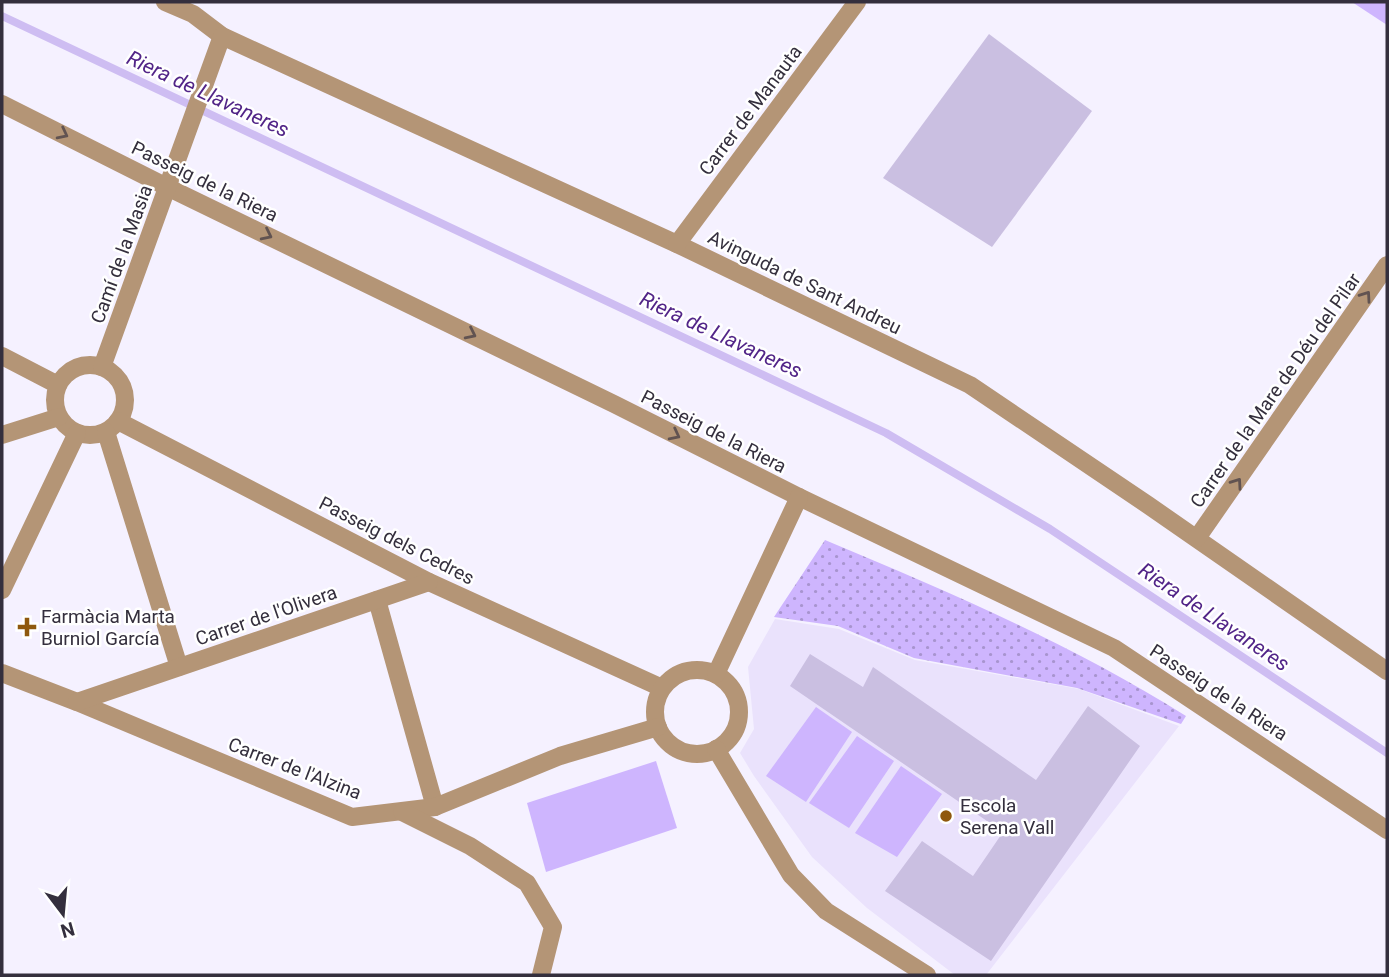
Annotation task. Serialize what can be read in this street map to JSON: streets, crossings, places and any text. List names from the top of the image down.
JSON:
{
  "streets": {
    "street": [
      "Carrer de Manauta",
      "Passeig de la Riera",
      "Camí de la Masia",
      "Avinguda de Sant Andreu",
      "Carrer de la Mare de Déu del Pilar",
      "Passeig dels Cedres",
      "Carrer de l'Olivera",
      "Carrer de l'Alzina"
    ]
  },
  "crossings": [
    ["Carrer de Manauta", "Avinguda de Sant Andreu"],
    ["Passeig de la Riera", "Camí de la Masia"],
    ["Camí de la Masia", "Avinguda de Sant Andreu"],
    ["Camí de la Masia", "Passeig dels Cedres"],
    ["Avinguda de Sant Andreu", "Carrer de la Mare de Déu del Pilar"],
    ["Passeig dels Cedres", "Carrer de l'Olivera"],
    ["Passeig dels Cedres", "Carrer de l'Alzina"],
    ["Carrer de l'Olivera", "Carrer de l'Alzina"]
  ],
  "one_way": ["Passeig de la Riera", "Carrer de la Mare de Déu del Pilar"],
  "water": ["Riera de Llavaneres"],
  "places": {
    "health": ["Farmàcia Marta Burniol García"],
    "other": ["Escola Serena Vall"]
  },
  "north": "bottom"
}
